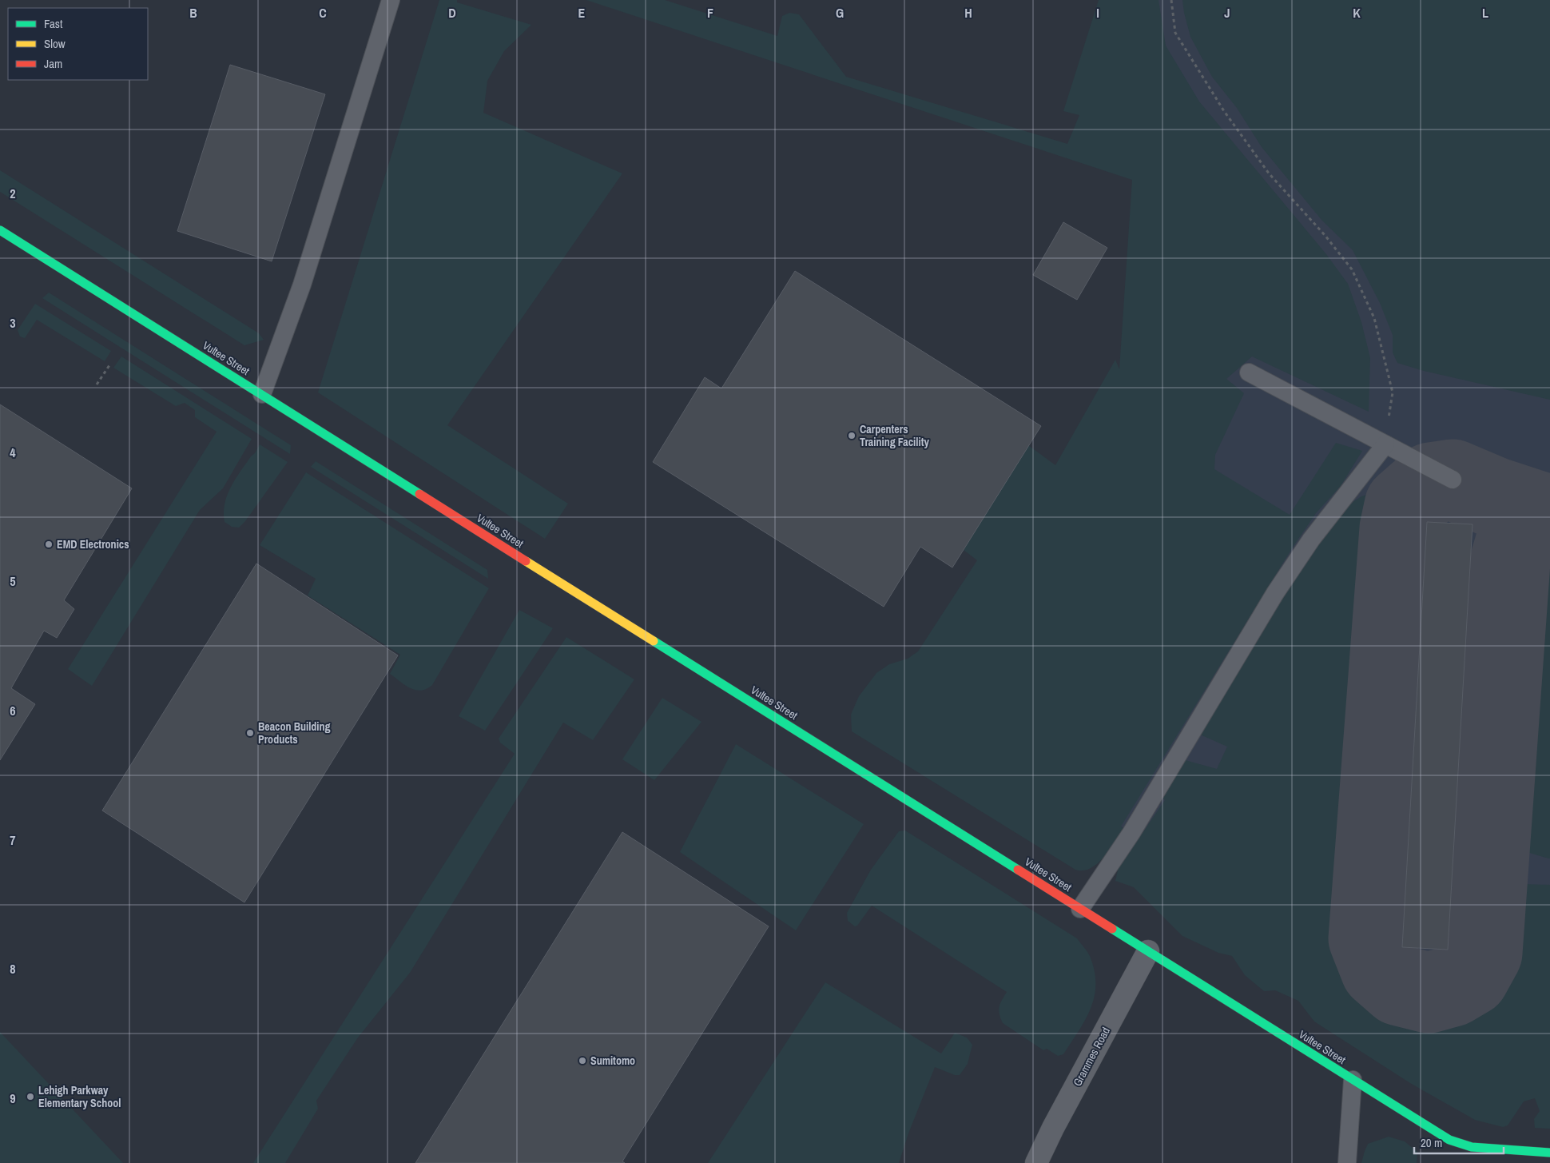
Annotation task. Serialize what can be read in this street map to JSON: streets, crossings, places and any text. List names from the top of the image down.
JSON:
{
  "streets": {
    "street": ["Vultee Street", "Grammes Road"]
  },
  "crossings": [
    ["Vultee Street", "Grammes Road"]
  ],
  "places": [
    "Carpenters Training Facility",
    "EMD Electronics",
    "Beacon Building Products",
    "Sumitomo",
    "Lehigh Parkway Elementary School"
  ],
  "legend": ["Fast", "Slow", "Jam"],
  "scale_bar": "20 m",
  "grid": {
    "columns": [
      "B",
      "C",
      "D",
      "E",
      "F",
      "G",
      "H",
      "I",
      "J",
      "K",
      "L"
    ],
    "rows": [
      "2",
      "3",
      "4",
      "5",
      "6",
      "7",
      "8",
      "9"
    ]
  }
}
